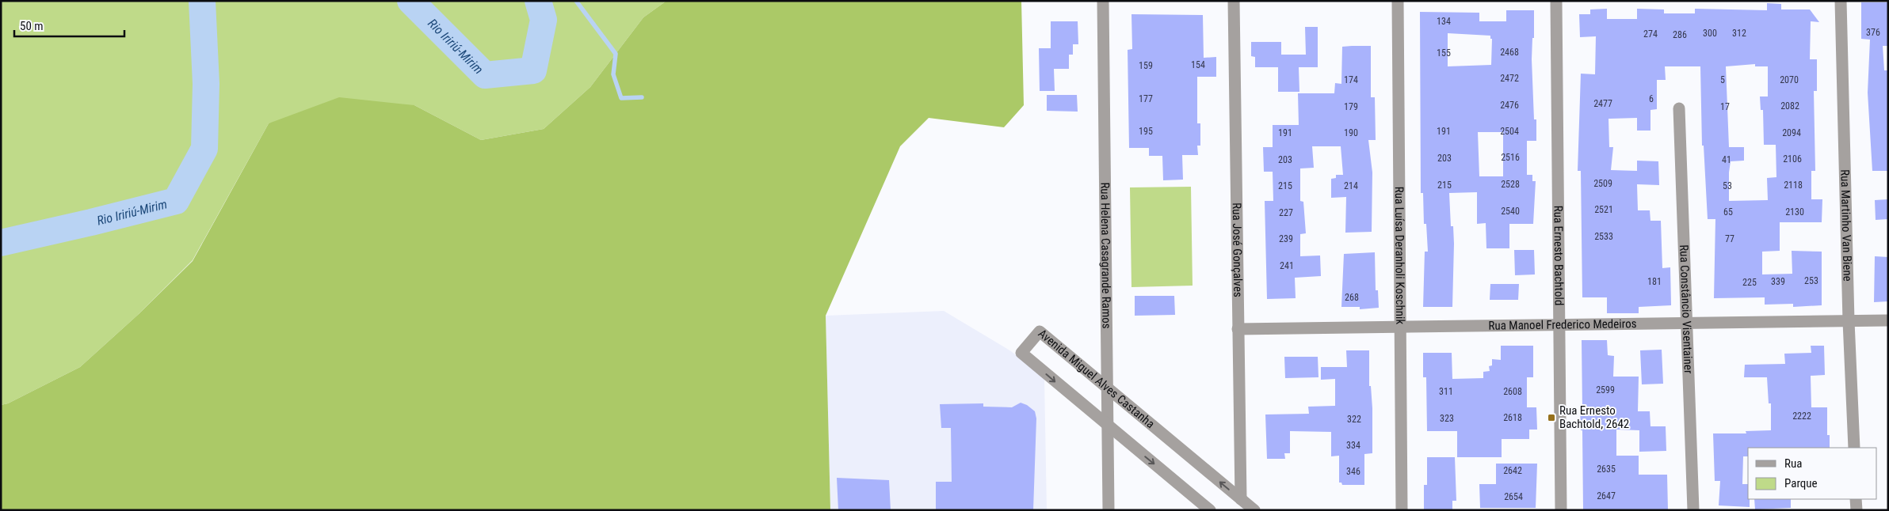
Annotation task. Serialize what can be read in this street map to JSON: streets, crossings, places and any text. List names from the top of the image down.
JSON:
{
  "streets": {
    "street": [
      "Rua Martinho Van Biene",
      "Rua José Gonçalves",
      "Rua Helena Casagrande Ramos",
      "Rua Luísa Deranholi Koschnik",
      "Rua Ernesto Bachtold",
      "Rua Constâncio Visentainer",
      "Rua Manoel Frederico Medeiros",
      "Avenida Miguel Alves Castanha"
    ]
  },
  "crossings": [
    ["Rua Martinho Van Biene", "Rua Manoel Frederico Medeiros"],
    ["Rua José Gonçalves", "Rua Manoel Frederico Medeiros"],
    ["Rua José Gonçalves", "Avenida Miguel Alves Castanha"],
    ["Rua Helena Casagrande Ramos", "Avenida Miguel Alves Castanha"],
    ["Rua Luísa Deranholi Koschnik", "Rua Manoel Frederico Medeiros"],
    ["Rua Ernesto Bachtold", "Rua Manoel Frederico Medeiros"],
    ["Rua Constâncio Visentainer", "Rua Manoel Frederico Medeiros"]
  ],
  "water": ["Rio Iririú-Mirim"],
  "places": {
    "transit": ["Rua Ernesto Bachtold, 2642"]
  },
  "house_numbers": [
    "134",
    "376",
    "300",
    "312",
    "274",
    "286",
    "2468",
    "155",
    "154",
    "159",
    "2472",
    "174",
    "5",
    "2070",
    "177",
    "6",
    "2477",
    "2476",
    "2082",
    "179",
    "17",
    "195",
    "191",
    "2504",
    "191",
    "190",
    "2094",
    "2516",
    "203",
    "2106",
    "203",
    "41",
    "2509",
    "2528",
    "215",
    "2118",
    "215",
    "214",
    "53",
    "2521",
    "2540",
    "65",
    "2130",
    "227",
    "2533",
    "239",
    "77",
    "241",
    "253",
    "181",
    "339",
    "225",
    "268",
    "2599",
    "311",
    "2608",
    "2222",
    "2618",
    "323",
    "322",
    "334",
    "2635",
    "2642",
    "346",
    "2647",
    "2654"
  ],
  "legend": ["Rua", "Parque"],
  "scale_bar": "50 m"
}
